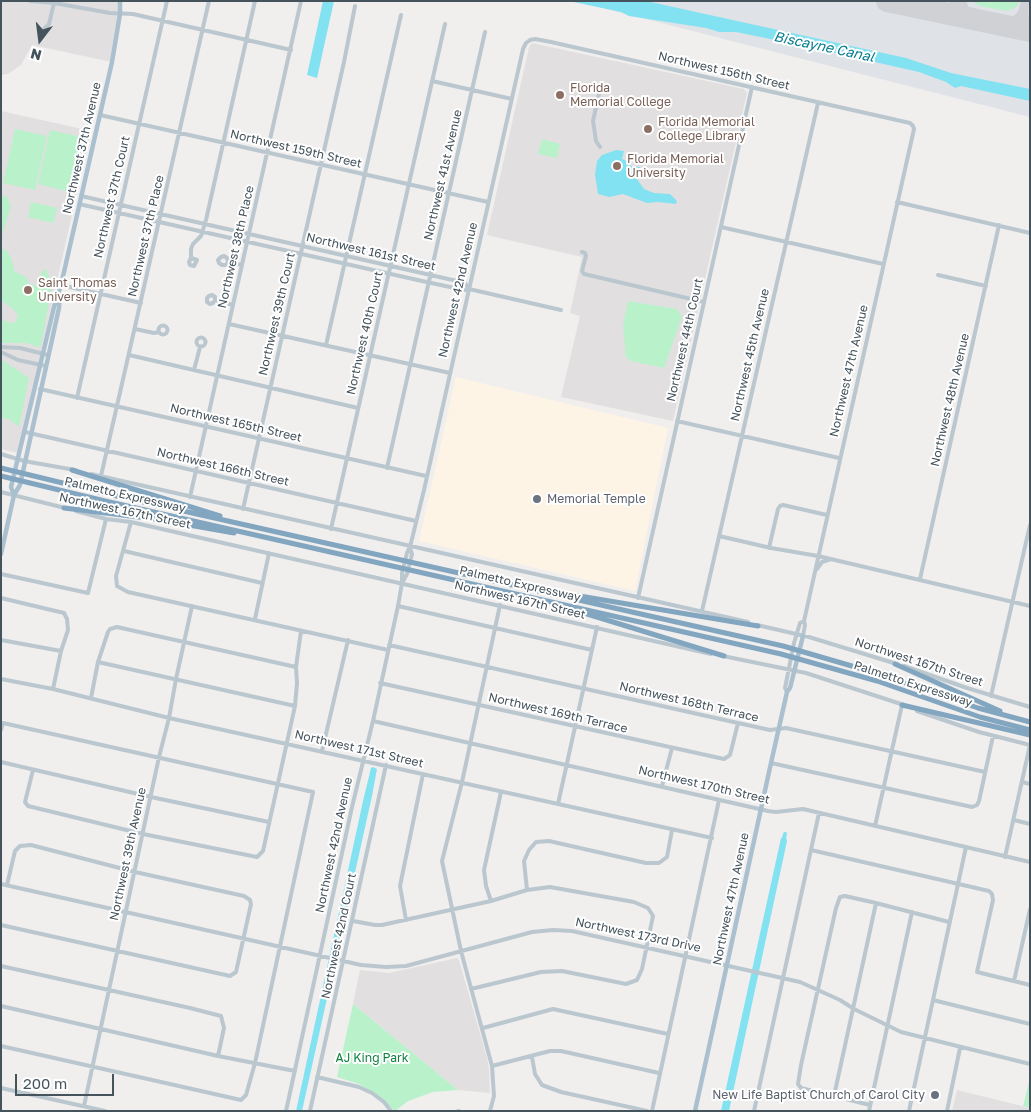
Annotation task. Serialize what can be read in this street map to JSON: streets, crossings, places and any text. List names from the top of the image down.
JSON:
{
  "streets": {
    "highway": ["Palmetto Expressway"],
    "main road": ["Northwest 37th Avenue", "Northwest 47th Avenue"],
    "street": [
      "Northwest 156th Street",
      "Northwest 159th Street",
      "Northwest 41st Avenue",
      "Northwest 37th Court",
      "Northwest 37th Place",
      "Northwest 38th Place",
      "Northwest 161st Street",
      "Northwest 42nd Avenue",
      "Northwest 39th Court",
      "Northwest 40th Court",
      "Northwest 44th Court",
      "Northwest 45th Avenue",
      "Northwest 48th Avenue",
      "Northwest 165th Street",
      "Northwest 166th Street",
      "Northwest 167th Street",
      "Northwest 168th Terrace",
      "Northwest 169th Terrace",
      "Northwest 171st Street",
      "Northwest 170th Street",
      "Northwest 39th Avenue",
      "Northwest 173rd Drive",
      "Northwest 42nd Court"
    ]
  },
  "crossings": [
    ["Northwest 156th Street", "Northwest 42nd Avenue"],
    ["Northwest 156th Street", "Northwest 44th Court"],
    ["Northwest 156th Street", "Northwest 45th Avenue"],
    ["Northwest 156th Street", "Northwest 47th Avenue"],
    ["Northwest 37th Avenue", "Northwest 159th Street"],
    ["Northwest 37th Avenue", "Northwest 161st Street"],
    ["Northwest 37th Avenue", "Northwest 165th Street"],
    ["Northwest 37th Avenue", "Northwest 166th Street"],
    ["Northwest 37th Avenue", "Northwest 167th Street"],
    ["Northwest 159th Street", "Northwest 41st Avenue"],
    ["Northwest 159th Street", "Northwest 37th Court"],
    ["Northwest 159th Street", "Northwest 37th Place"],
    ["Northwest 159th Street", "Northwest 38th Place"],
    ["Northwest 159th Street", "Northwest 42nd Avenue"],
    ["Northwest 159th Street", "Northwest 39th Court"],
    ["Northwest 159th Street", "Northwest 40th Court"],
    ["Northwest 41st Avenue", "Northwest 161st Street"],
    ["Northwest 41st Avenue", "Northwest 165th Street"],
    ["Northwest 37th Court", "Northwest 161st Street"],
    ["Northwest 37th Court", "Northwest 165th Street"],
    ["Northwest 37th Place", "Northwest 161st Street"],
    ["Northwest 37th Place", "Northwest 165th Street"],
    ["Northwest 37th Place", "Northwest 166th Street"],
    ["Northwest 38th Place", "Northwest 161st Street"],
    ["Northwest 38th Place", "Northwest 165th Street"],
    ["Northwest 38th Place", "Northwest 166th Street"],
    ["Northwest 161st Street", "Northwest 42nd Avenue"],
    ["Northwest 161st Street", "Northwest 39th Court"],
    ["Northwest 161st Street", "Northwest 40th Court"],
    ["Northwest 42nd Avenue", "Northwest 165th Street"],
    ["Northwest 42nd Avenue", "Northwest 166th Street"],
    ["Northwest 42nd Avenue", "Northwest 167th Street"],
    ["Northwest 42nd Avenue", "Northwest 168th Terrace"],
    ["Northwest 42nd Avenue", "Northwest 169th Terrace"],
    ["Northwest 42nd Avenue", "Northwest 171st Street"],
    ["Northwest 42nd Avenue", "Northwest 170th Street"],
    ["Northwest 42nd Avenue", "Northwest 173rd Drive"],
    ["Northwest 39th Court", "Northwest 165th Street"],
    ["Northwest 39th Court", "Northwest 166th Street"],
    ["Northwest 40th Court", "Northwest 165th Street"],
    ["Northwest 40th Court", "Northwest 166th Street"],
    ["Northwest 47th Avenue", "Northwest 167th Street"],
    ["Northwest 47th Avenue", "Northwest 168th Terrace"],
    ["Northwest 47th Avenue", "Northwest 170th Street"],
    ["Northwest 47th Avenue", "Northwest 173rd Drive"],
    ["Northwest 168th Terrace", "Northwest 169th Terrace"],
    ["Northwest 168th Terrace", "Northwest 39th Avenue"],
    ["Northwest 171st Street", "Northwest 39th Avenue"],
    ["Northwest 171st Street", "Northwest 42nd Court"],
    ["Northwest 39th Avenue", "Northwest 173rd Drive"],
    ["Northwest 173rd Drive", "Northwest 42nd Court"]
  ],
  "water": ["Biscayne Canal"],
  "parks": ["AJ King Park"],
  "places": [
    "Florida Memorial College",
    "Florida Memorial College Library",
    "Florida Memorial University",
    "Saint Thomas University",
    "Memorial Temple",
    "New Life Baptist Church of Carol City"
  ],
  "scale_bar": "200 m",
  "north": "bottom"
}
